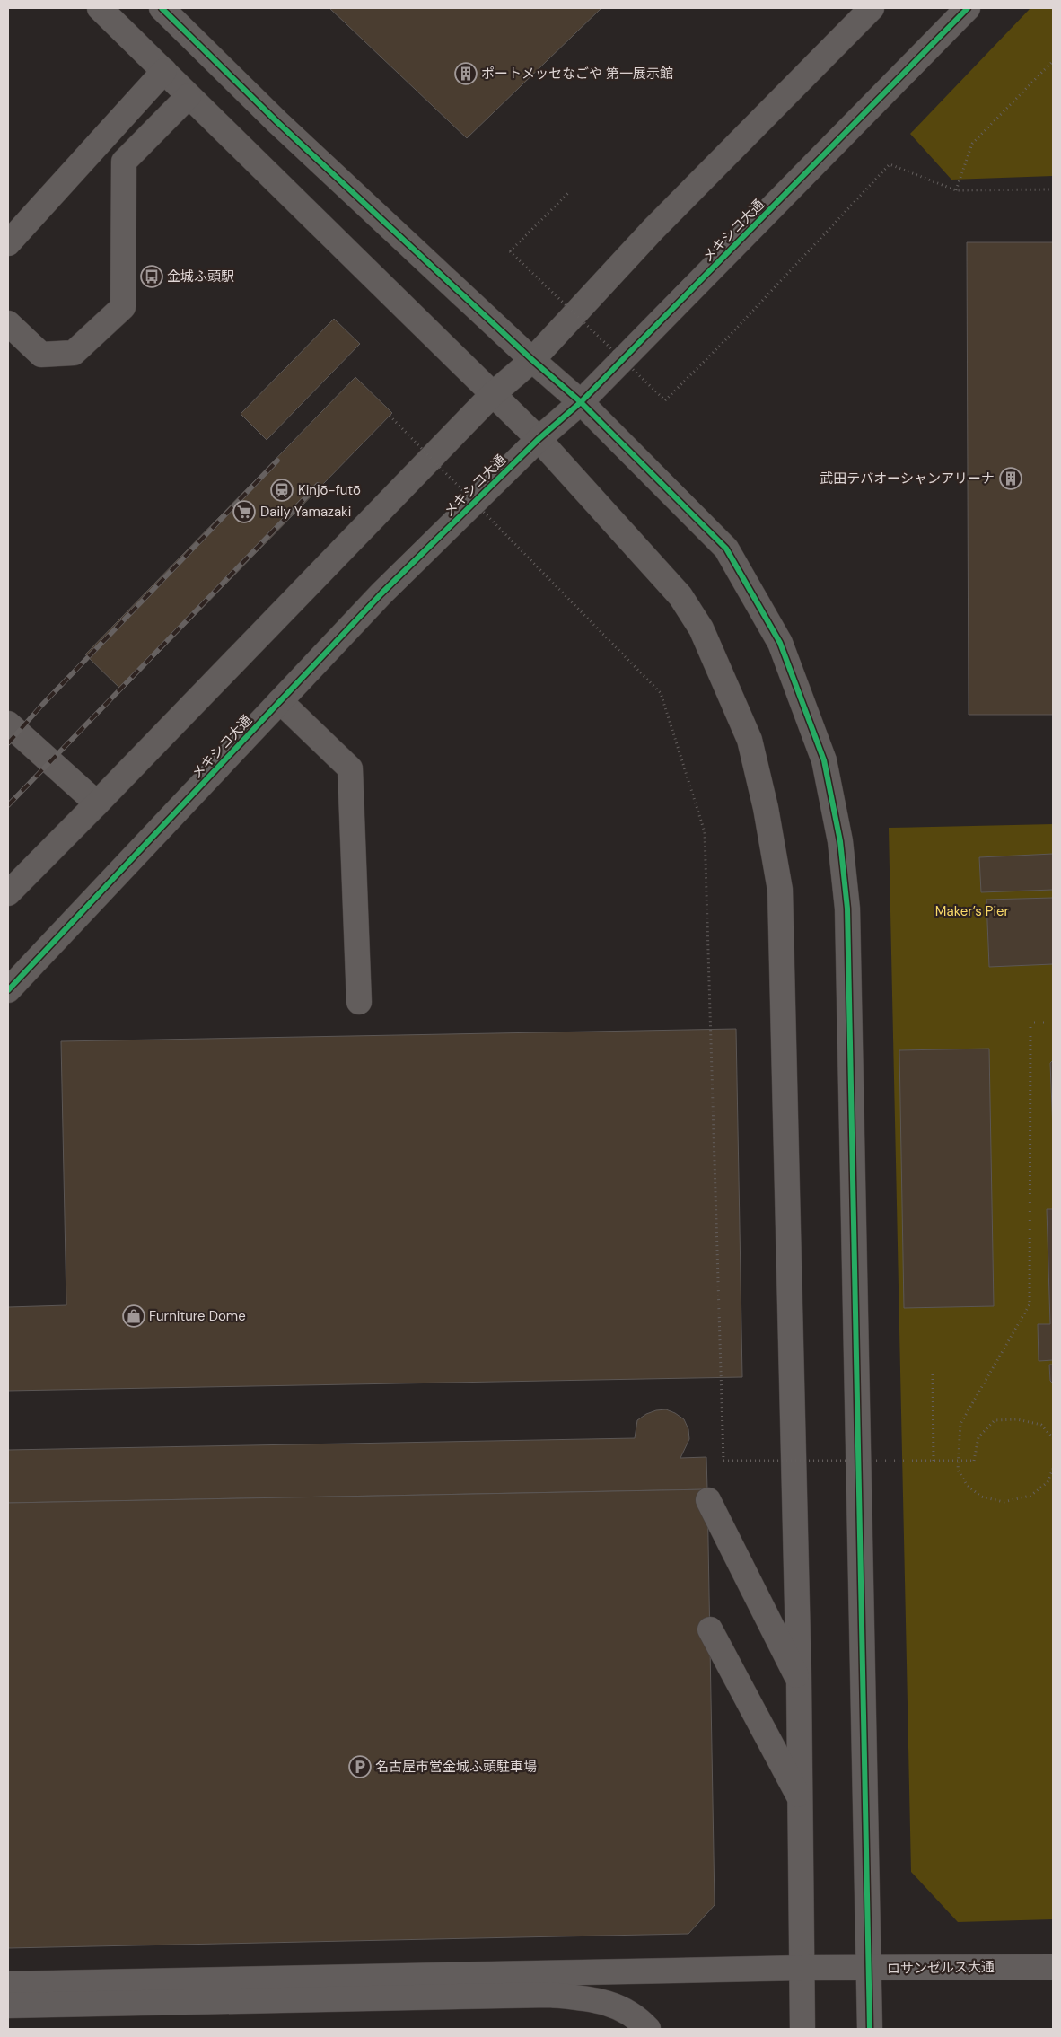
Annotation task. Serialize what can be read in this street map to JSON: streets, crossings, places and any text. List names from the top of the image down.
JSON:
{
  "streets": {
    "street": ["メキシコ大通", "ロサンゼルス大通"]
  },
  "parks": ["Maker’s Pier"],
  "places": {
    "building": ["ポートメッセなごや 第一展示館", "武田テバオーシャンアリーナ"],
    "bus stop": ["金城ふ頭駅"],
    "station": ["Kinjō-futō"],
    "supermarket": ["Daily Yamazaki"],
    "shop": ["Furniture Dome"],
    "parking": ["名古屋市営金城ふ頭駐車場"]
  }
}
